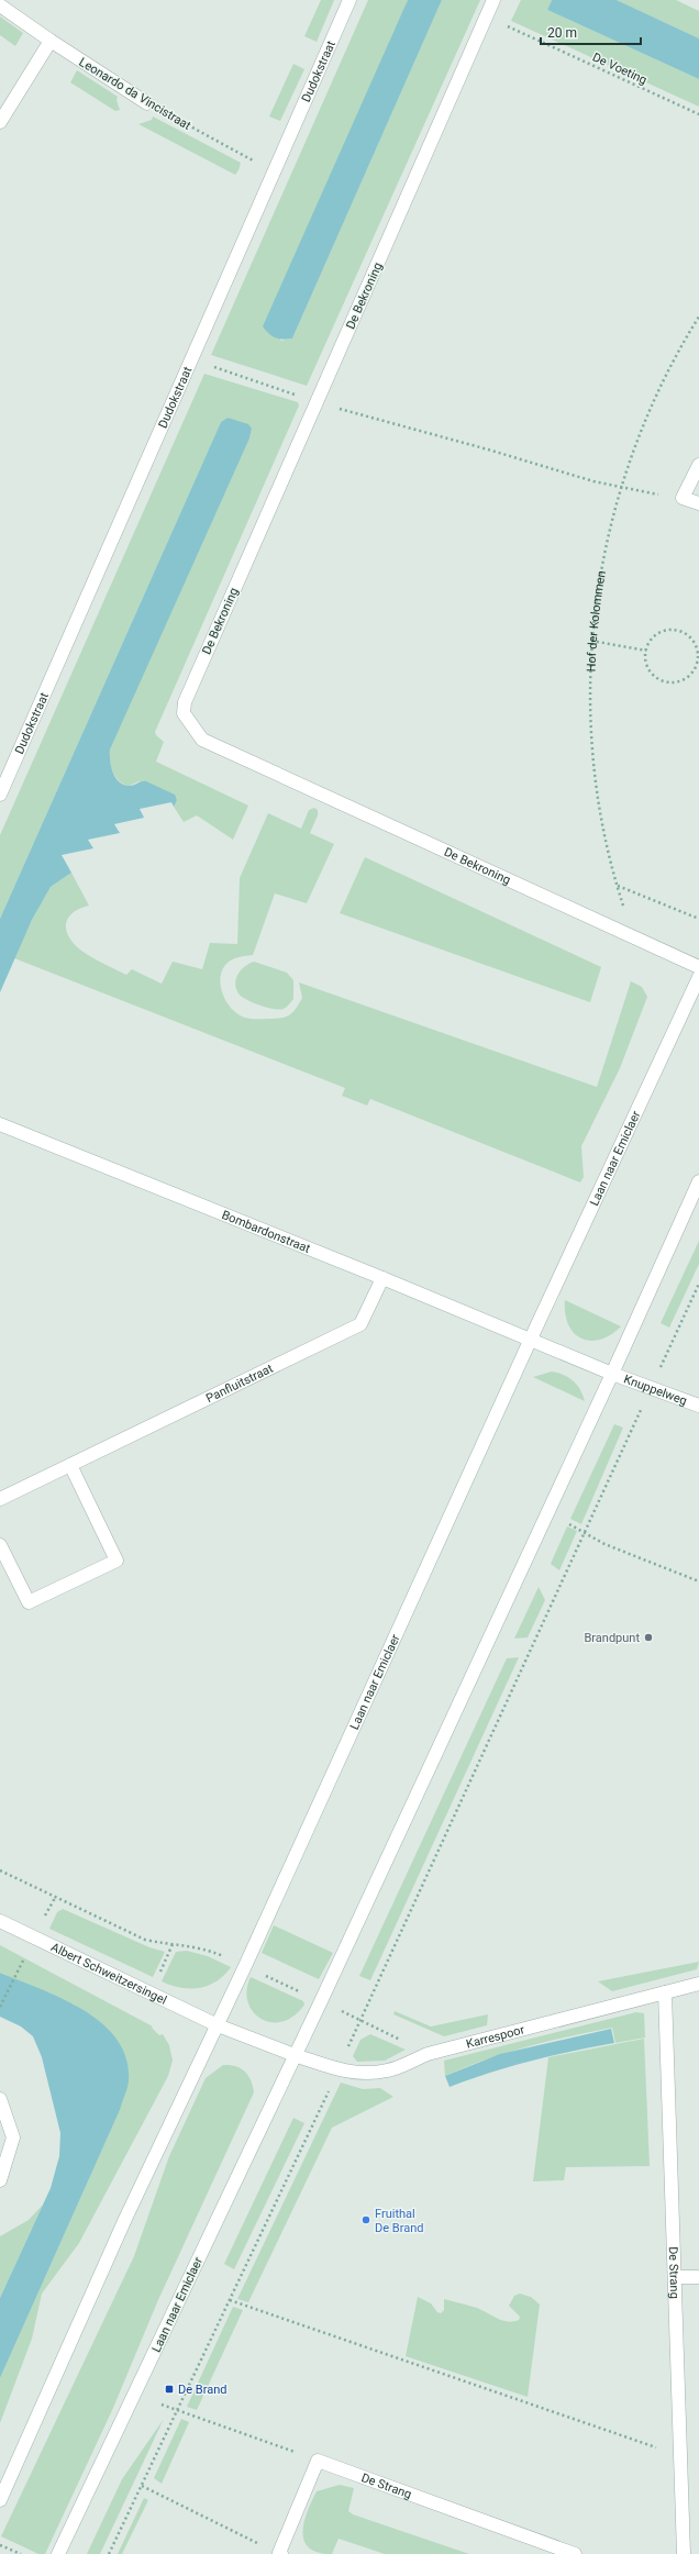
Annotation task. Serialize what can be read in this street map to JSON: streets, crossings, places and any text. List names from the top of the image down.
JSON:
{
  "streets": {
    "street": [
      "Dudokstraat",
      "Leonardo da Vincistraat",
      "De Bekroning",
      "Laan naar Emiclaer",
      "Bombardonstraat",
      "Panfluitstraat",
      "Knuppelweg",
      "Albert Schweitzersingel",
      "Karrespoor",
      "De Strang"
    ],
    "path": ["De Voeting", "Hof der Kolommen"]
  },
  "crossings": [
    ["De Voeting", "De Bekroning"],
    ["Dudokstraat", "Leonardo da Vincistraat"],
    ["De Bekroning", "Hof der Kolommen"],
    ["Laan naar Emiclaer", "Bombardonstraat"],
    ["Laan naar Emiclaer", "Knuppelweg"],
    ["Laan naar Emiclaer", "Albert Schweitzersingel"],
    ["Laan naar Emiclaer", "Karrespoor"],
    ["Bombardonstraat", "Panfluitstraat"],
    ["Karrespoor", "De Strang"]
  ],
  "places": {
    "other": ["Brandpunt", "Fruithal De Brand"],
    "transit": ["De Brand"]
  },
  "scale_bar": "20 m"
}
